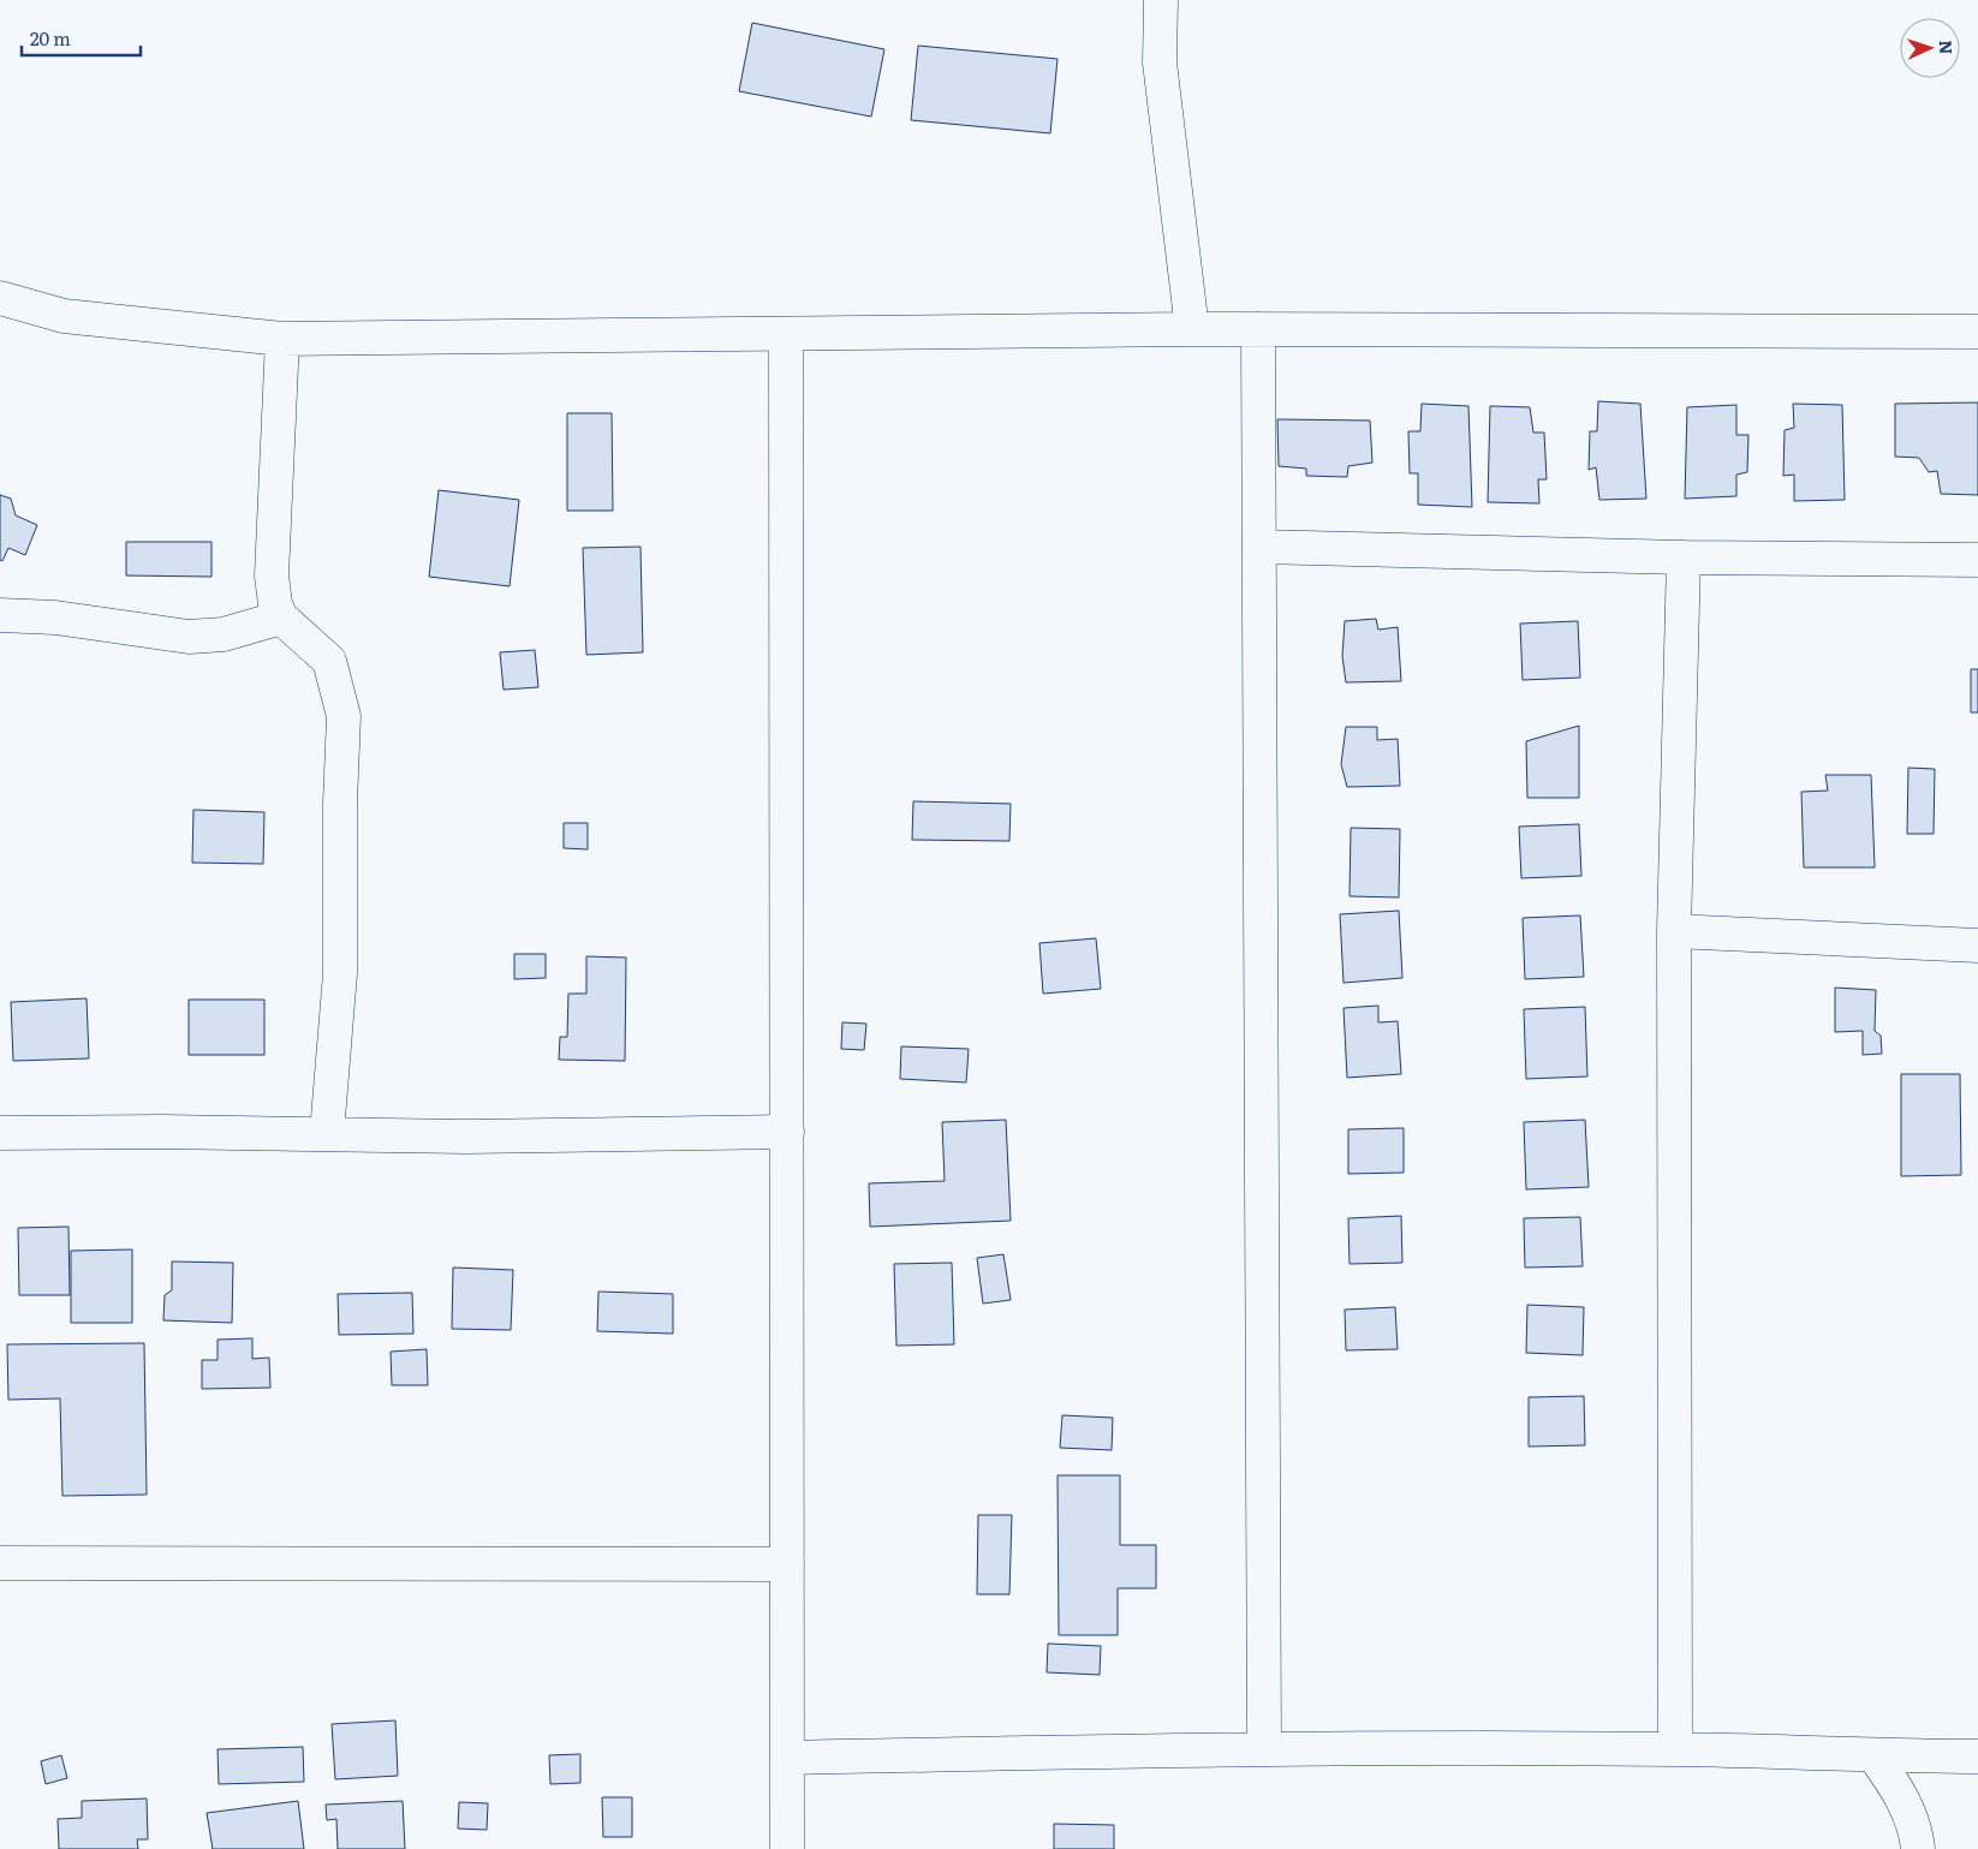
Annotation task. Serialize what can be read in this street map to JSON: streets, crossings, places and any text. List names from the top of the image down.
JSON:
{
  "scale_bar": "20 m",
  "north": "right"
}
